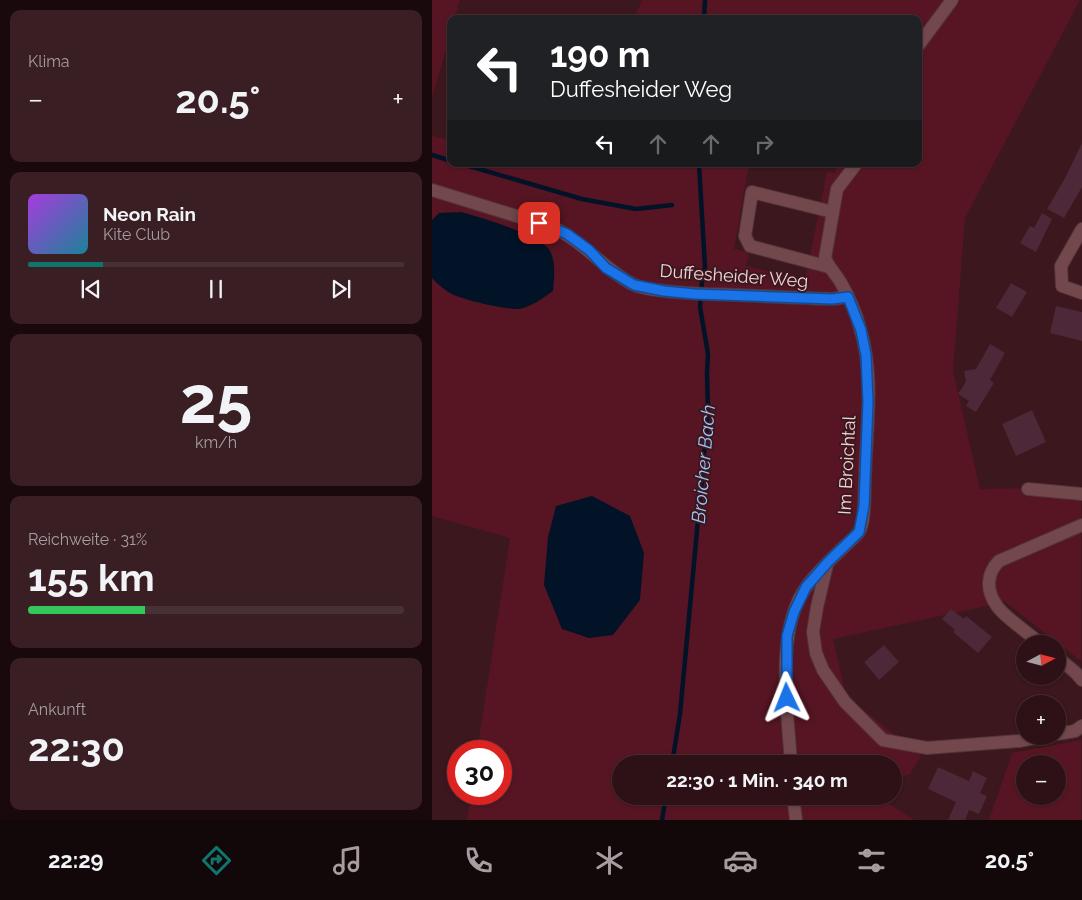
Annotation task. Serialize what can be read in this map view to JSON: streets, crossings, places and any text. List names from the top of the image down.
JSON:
{
  "streets": {
    "street": ["Duffesheider Weg", "Im Broichtal"]
  },
  "crossings": [
    ["Duffesheider Weg", "Im Broichtal"]
  ],
  "water": ["Broicher Bach"],
  "north": "right",
  "page": {
    "tile": [
      "Klima",
      ["25", "km/h"],
      ["Reichweite · 31%", "155 km"],
      ["Ankunft", "22:30"]
    ],
    "turn": ["190 m", "Duffesheider Weg"],
    "heat": ["−", "20.5°", "+"],
    "song": ["Neon Rain", "Kite Club"],
    "map_buttons": ["+", "−"],
    "limit": "30",
    "trip": "22:30 · 1 Min. · 340 m",
    "tabs": ["22:29", "20.5°"]
  }
}
